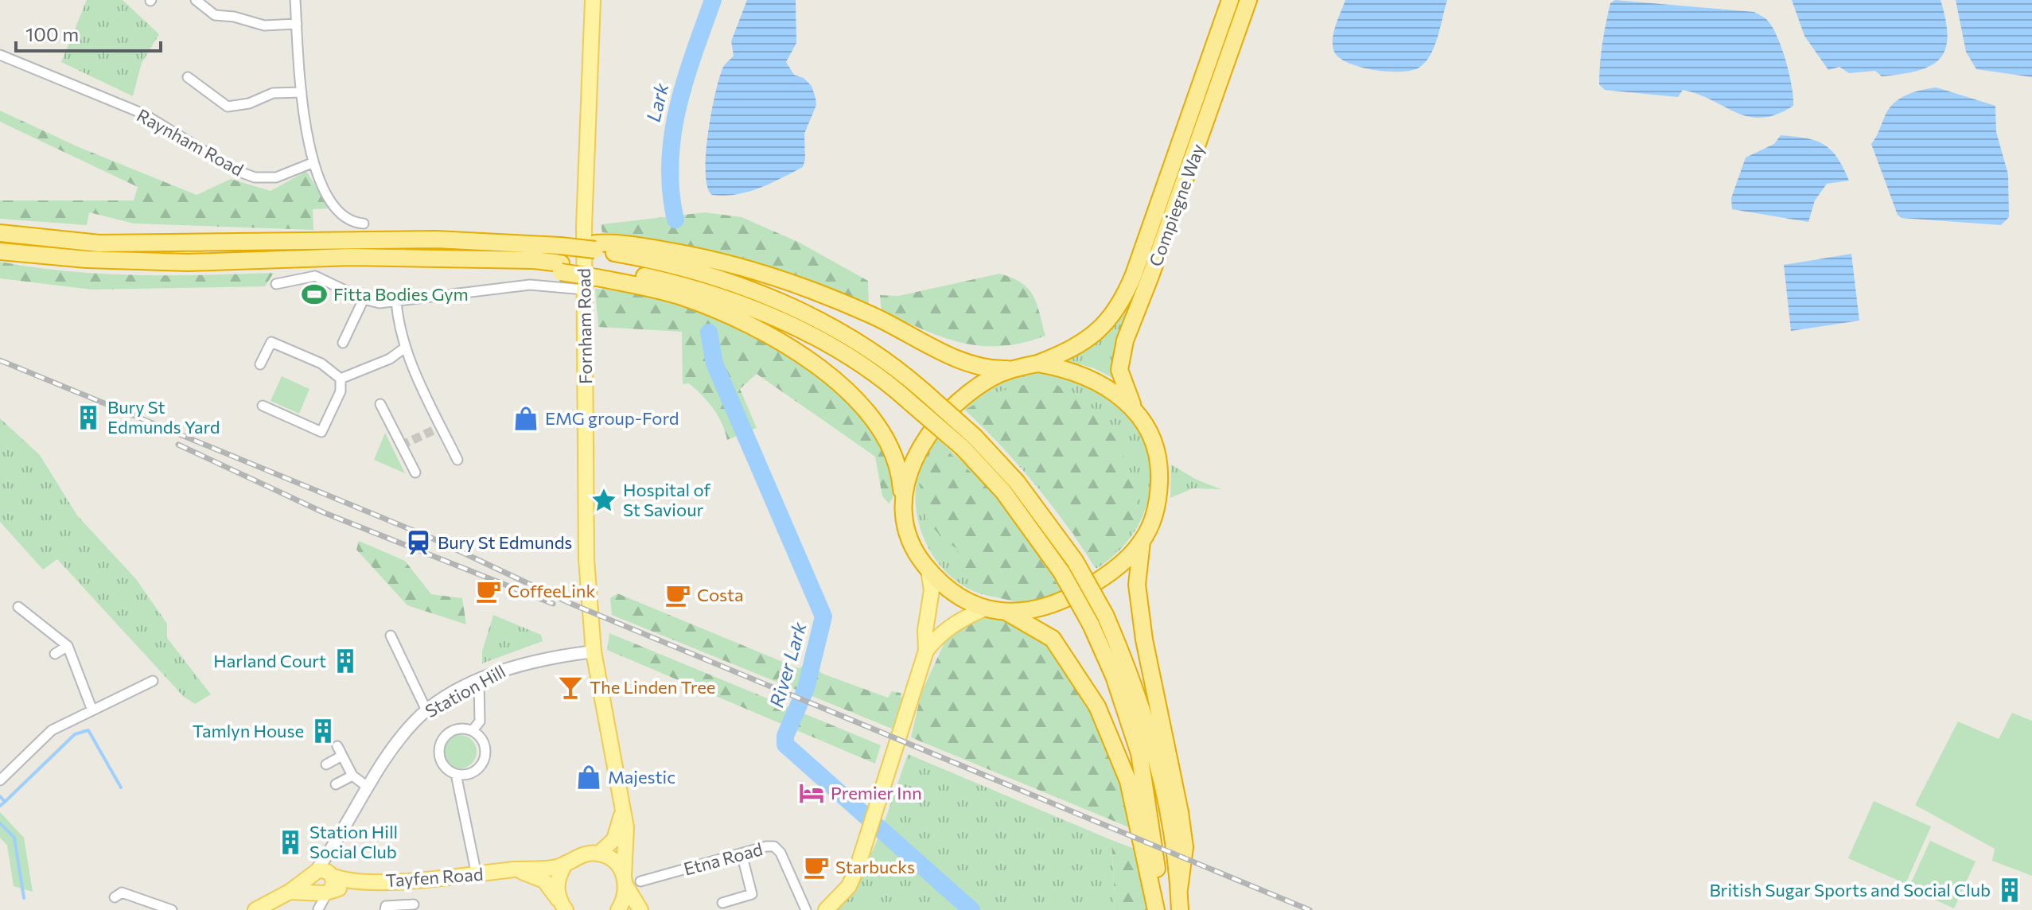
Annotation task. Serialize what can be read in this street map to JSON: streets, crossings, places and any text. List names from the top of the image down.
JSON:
{
  "streets": {
    "highway": ["Compiegne Way"],
    "main road": ["Fornham Road", "Tayfen Road"],
    "street": ["Raynham Road", "Station Hill", "Etna Road"]
  },
  "crossings": [
    ["Fornham Road", "Station Hill"],
    ["Station Hill", "Tayfen Road"]
  ],
  "water": ["Lark", "River Lark"],
  "places": {
    "sports": ["Fitta Bodies Gym"],
    "building": [
      "Bury St Edmunds Yard",
      "Harland Court",
      "Tamlyn House",
      "Station Hill Social Club",
      "British Sugar Sports and Social Club"
    ],
    "shop": ["EMG group-Ford", "Majestic"],
    "place": ["Hospital of St Saviour"],
    "station": ["Bury St Edmunds"],
    "cafe": ["CoffeeLink", "Costa", "Starbucks"],
    "bar": ["The Linden Tree"],
    "hotel": ["Premier Inn"]
  },
  "scale_bar": "100 m"
}
